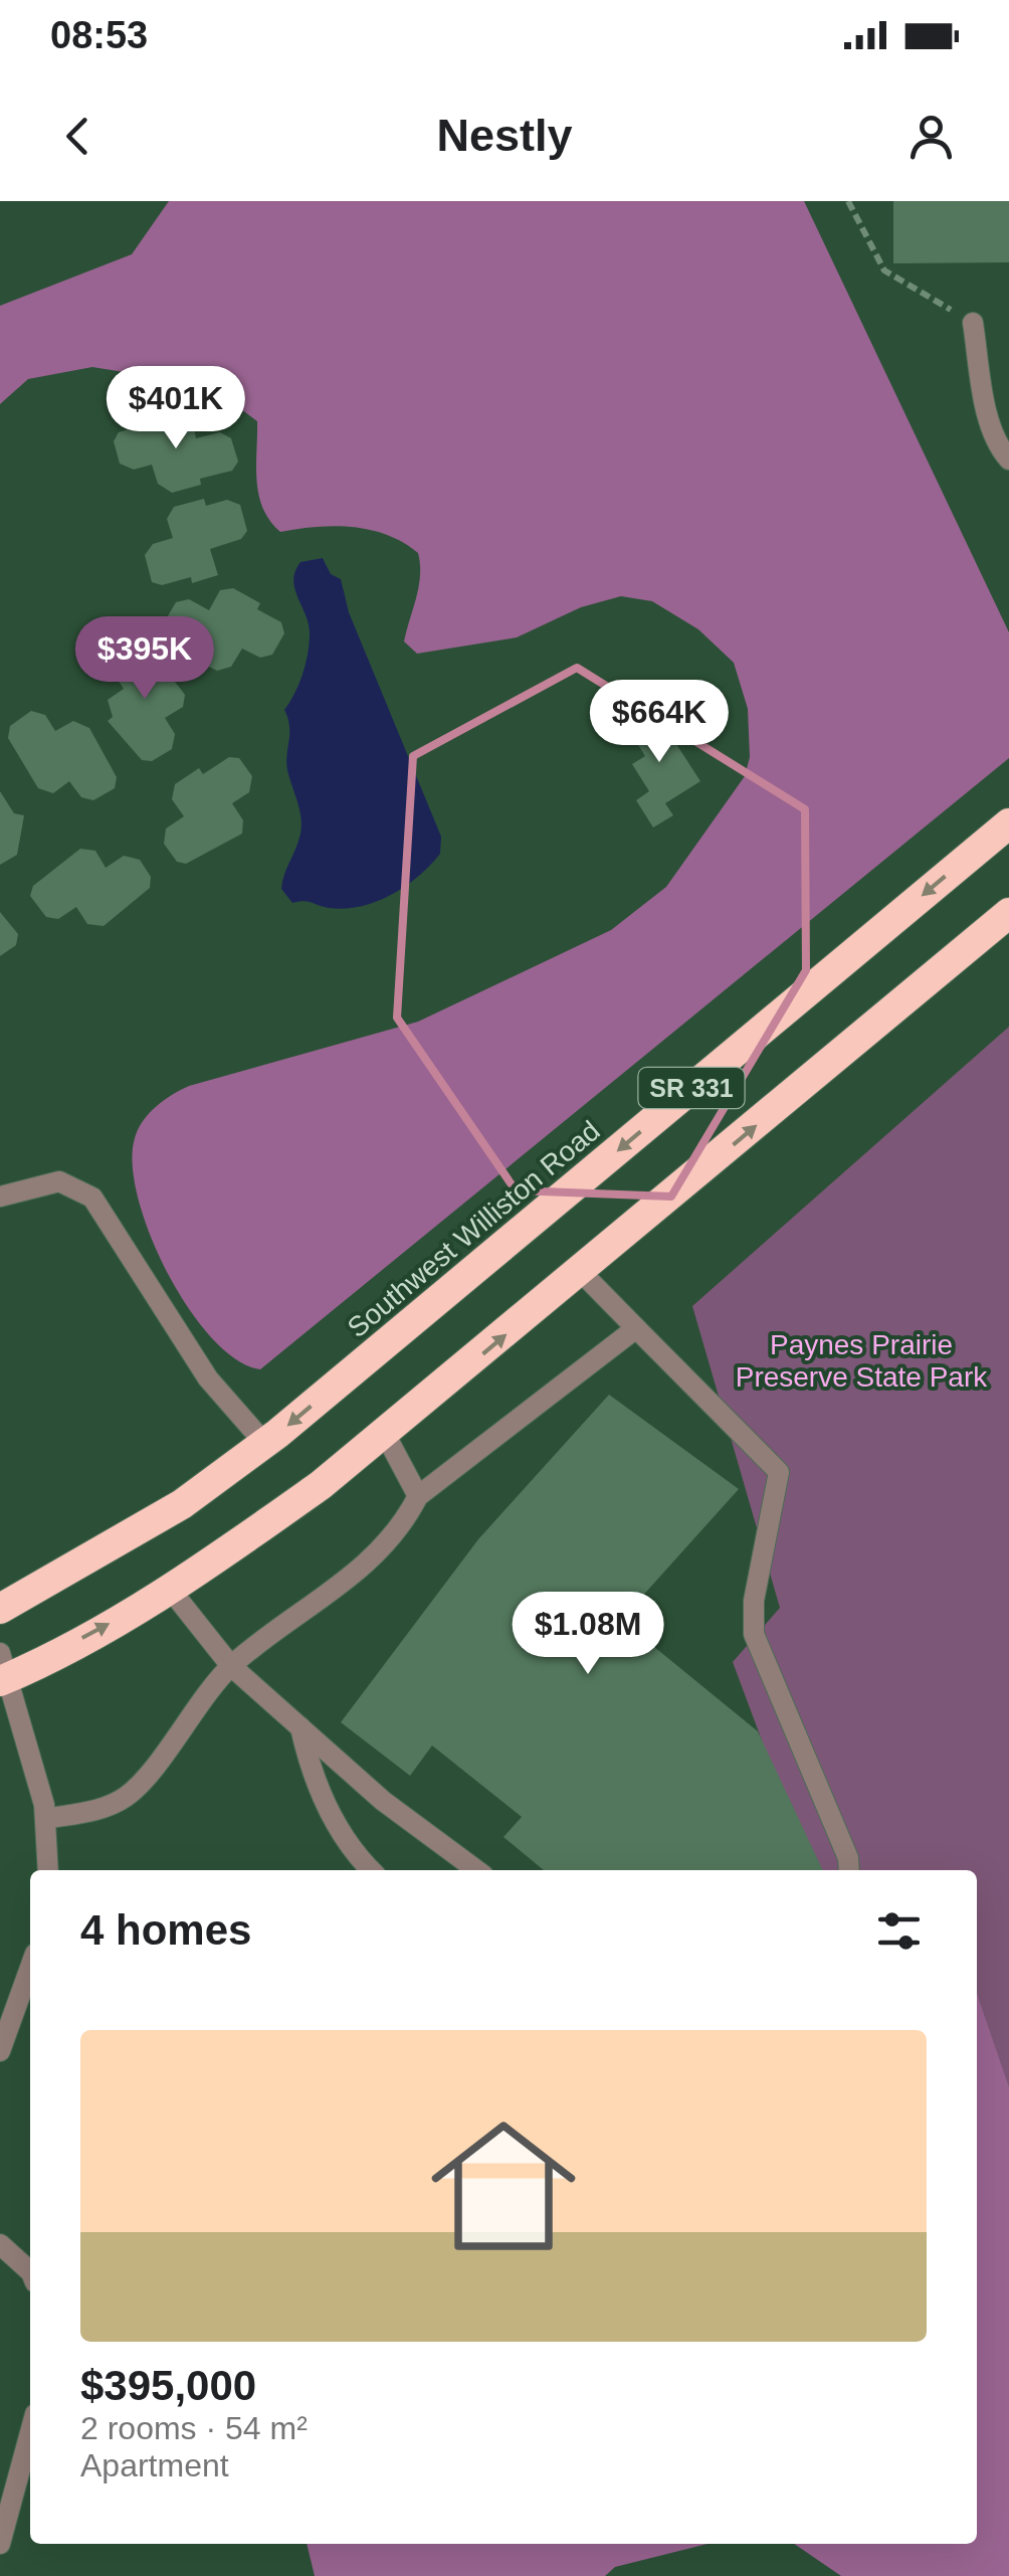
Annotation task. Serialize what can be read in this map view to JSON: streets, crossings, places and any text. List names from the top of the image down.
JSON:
{
  "streets": {
    "highway": ["SR 331", "Southwest Williston Road"]
  },
  "parks": ["Paynes Prairie Preserve State Park"],
  "page": {
    "status": "08:53",
    "header": "Nestly",
    "price": [
      "$401K",
      "$395K",
      "$664K",
      "$1.08M"
    ],
    "heading": "4 homes",
    "list": [
      {
        "name": "$395,000",
        "note": "2 rooms · 54 m² · Apartment"
      }
    ]
  }
}
